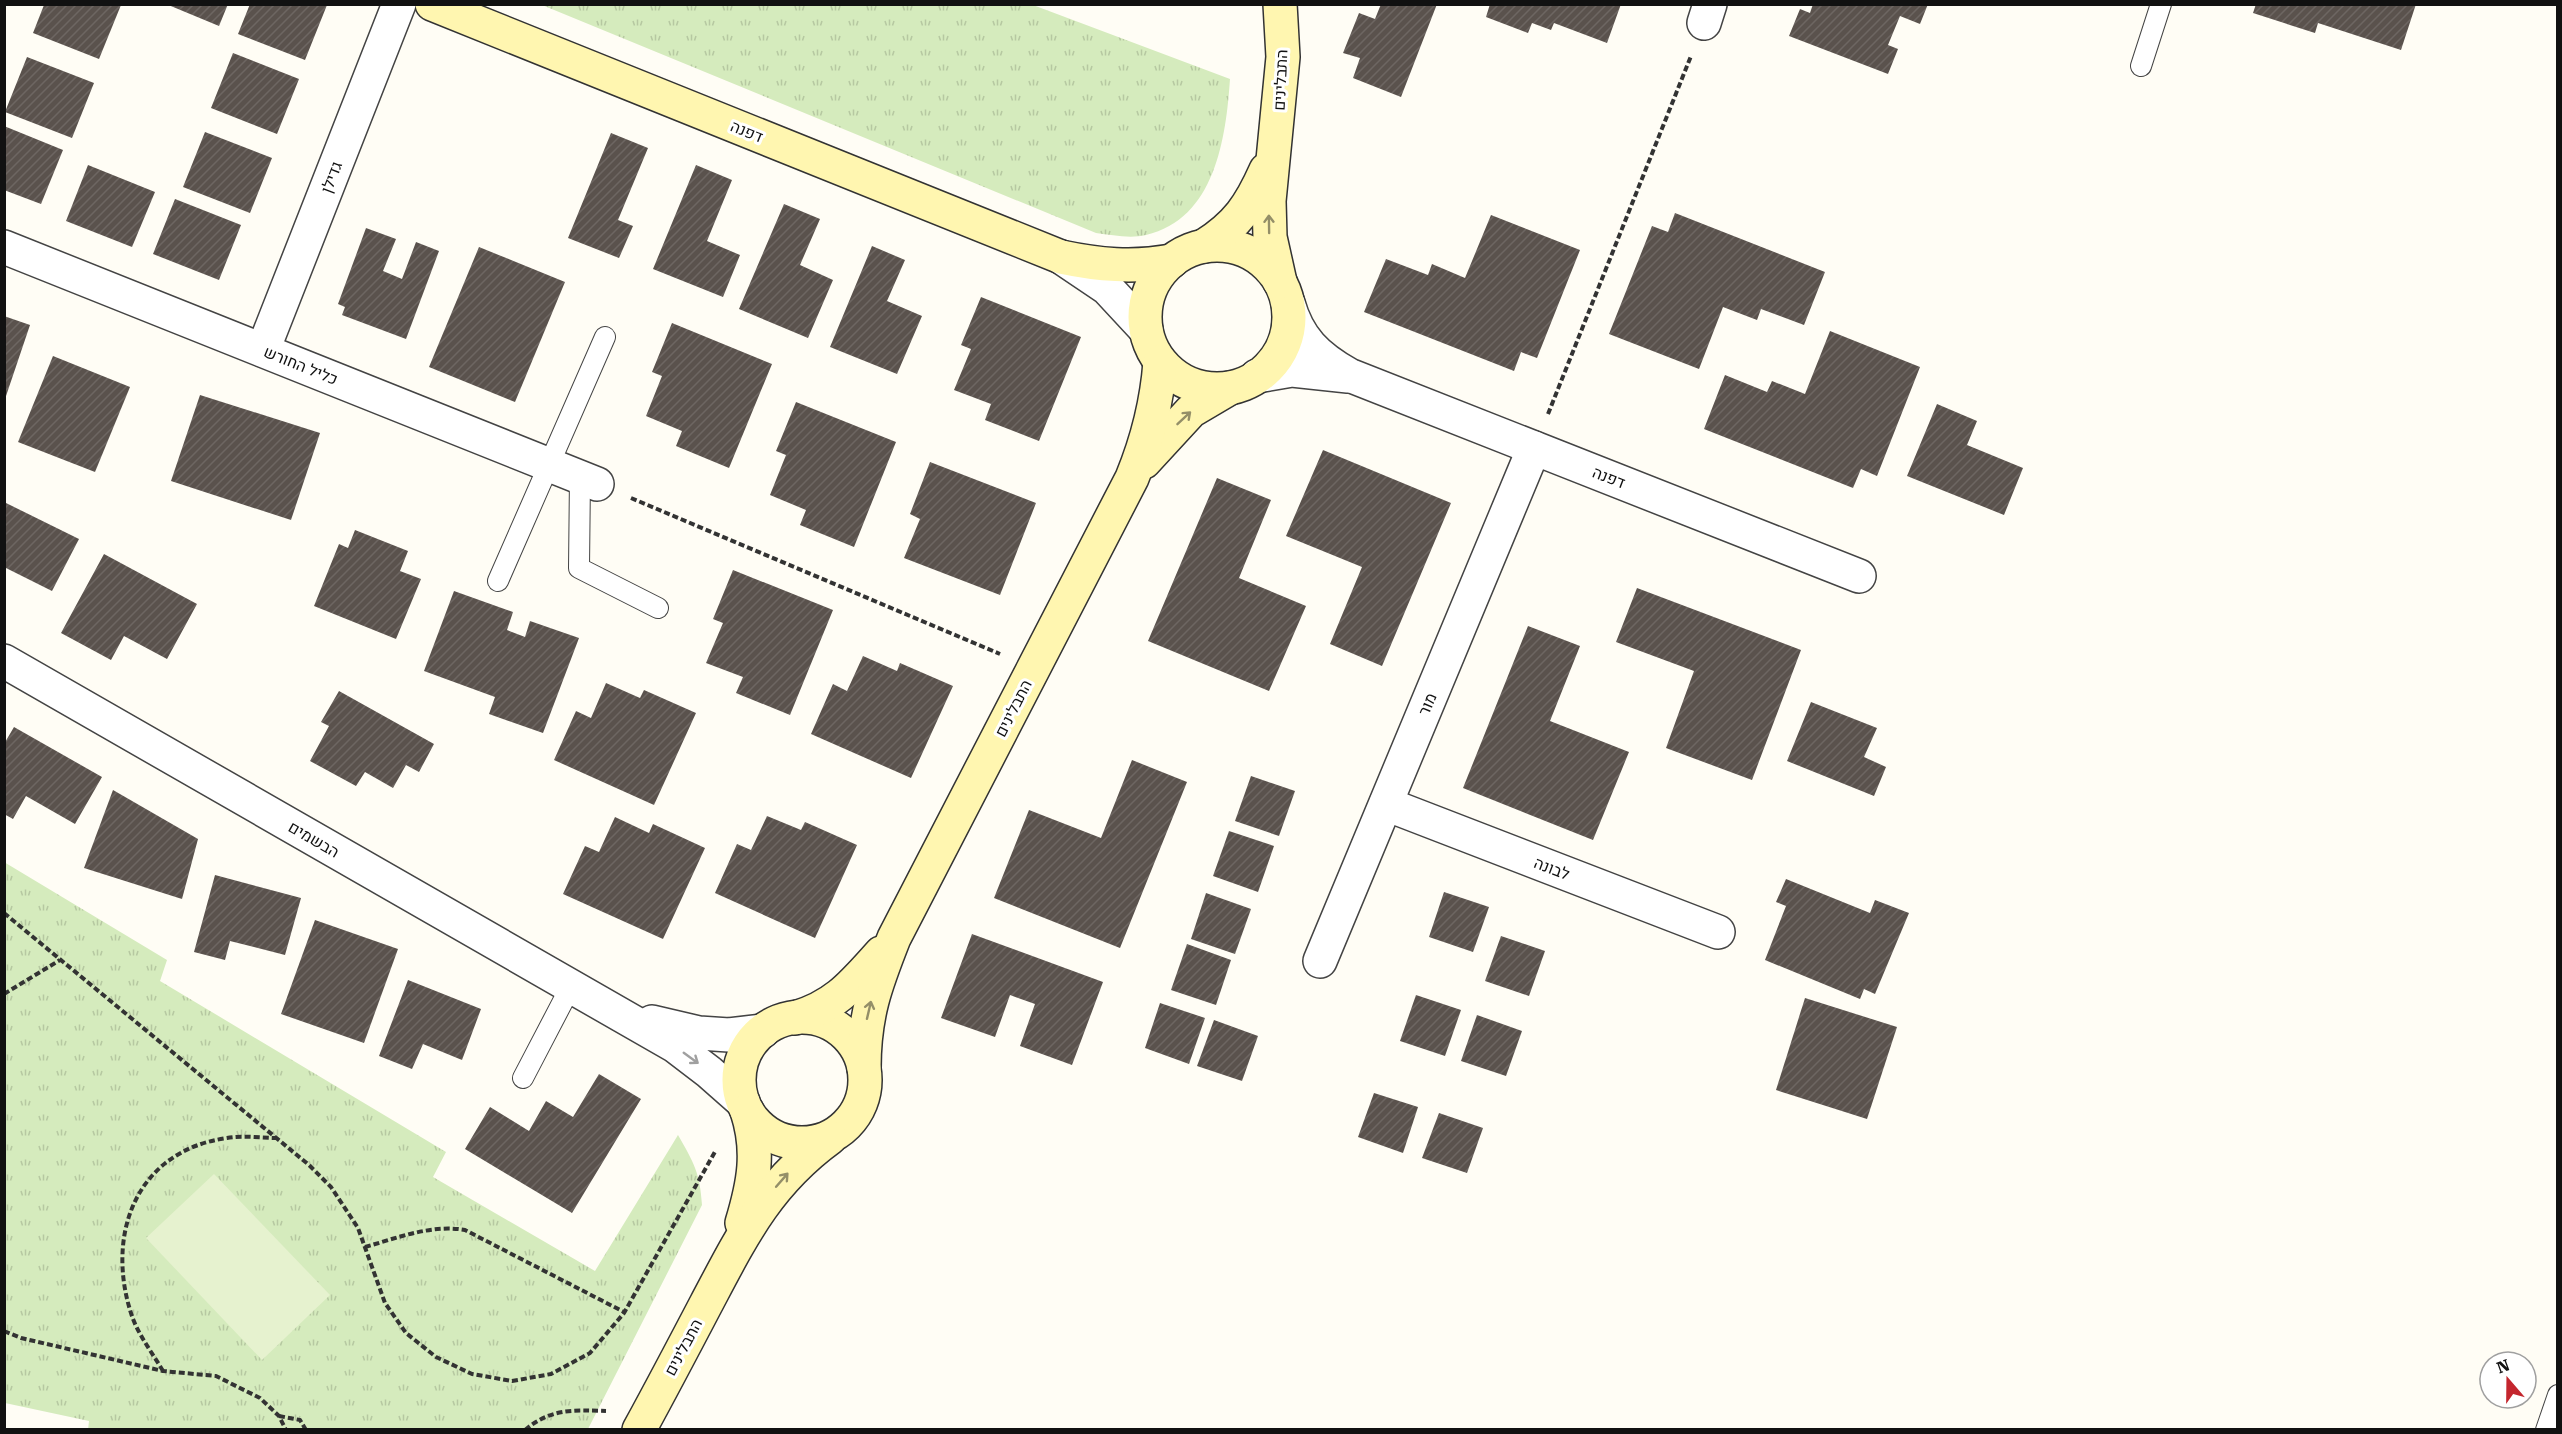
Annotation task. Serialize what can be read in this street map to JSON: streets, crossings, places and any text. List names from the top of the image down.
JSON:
{
  "streets": {
    "street": [
      "התבלינים",
      "דפנה",
      "גדילן",
      "כליל החורש",
      "מור",
      "הבשמים",
      "לבונה"
    ]
  },
  "crossings": [
    ["התבלינים", "דפנה"],
    ["התבלינים", "הבשמים"],
    ["דפנה", "מור"],
    ["גדילן", "כליל החורש"],
    ["מור", "לבונה"]
  ],
  "north": "top"
}
